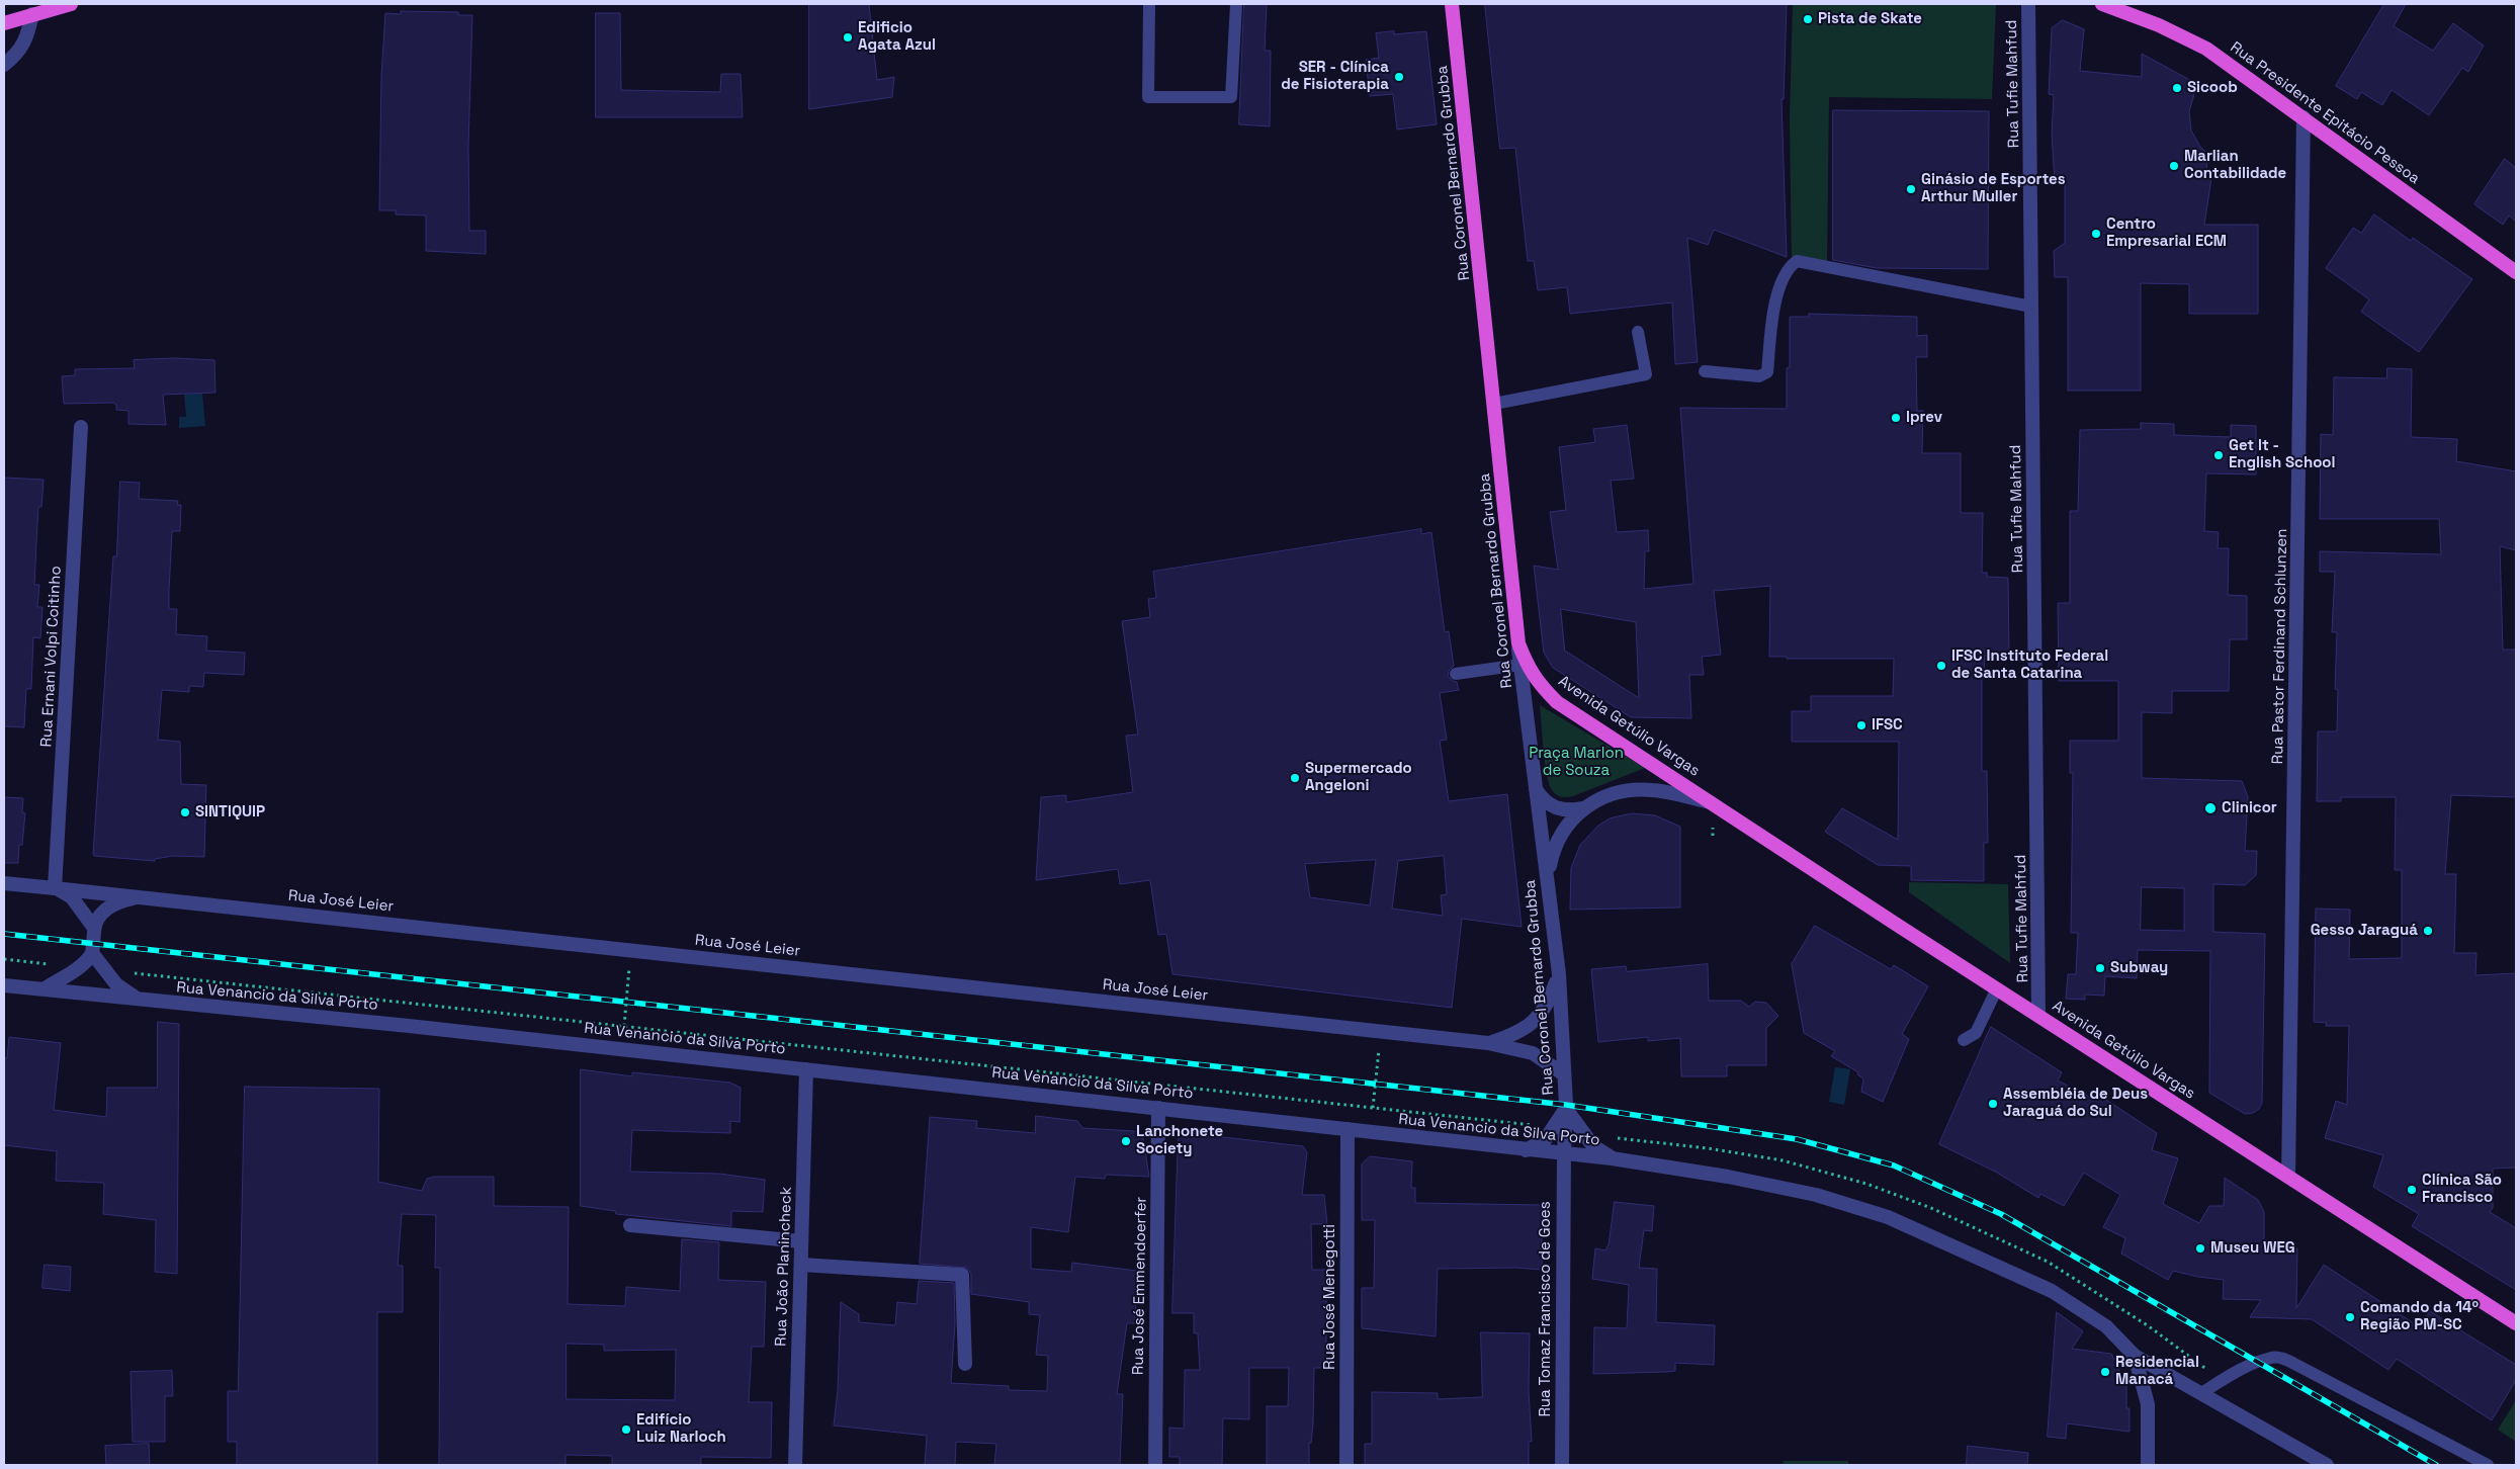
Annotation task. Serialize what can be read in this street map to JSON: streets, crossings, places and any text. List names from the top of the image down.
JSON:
{
  "streets": {
    "highway": ["Rua Presidente Epitácio Pessoa", "Rua Coronel Bernardo Grubba", "Avenida Getúlio Vargas"],
    "street": [
      "Rua Tufie Mahfud",
      "Rua Pastor Ferdinand Schlunzen",
      "Rua Ernani Volpi Coitinho",
      "Rua José Leier",
      "Rua Venancio da Silva Porto",
      "Rua João Planincheck",
      "Rua José Emmendoerfer",
      "Rua José Menegotti",
      "Rua Tomaz Francisco de Goes"
    ]
  },
  "crossings": [
    ["Rua Tufie Mahfud", "Avenida Getúlio Vargas"],
    ["Rua Presidente Epitácio Pessoa", "Rua Pastor Ferdinand Schlunzen"],
    ["Rua Coronel Bernardo Grubba", "Avenida Getúlio Vargas"],
    ["Rua Coronel Bernardo Grubba", "Rua José Leier"],
    ["Rua Coronel Bernardo Grubba", "Rua Venancio da Silva Porto"],
    ["Rua Coronel Bernardo Grubba", "Rua Tomaz Francisco de Goes"],
    ["Rua Pastor Ferdinand Schlunzen", "Avenida Getúlio Vargas"],
    ["Rua Ernani Volpi Coitinho", "Rua José Leier"],
    ["Rua Venancio da Silva Porto", "Rua João Planincheck"],
    ["Rua Venancio da Silva Porto", "Rua José Emmendoerfer"],
    ["Rua Venancio da Silva Porto", "Rua José Menegotti"],
    ["Rua Venancio da Silva Porto", "Rua Tomaz Francisco de Goes"]
  ],
  "parks": ["Praça Marlon de Souza"],
  "places": [
    "Pista de Skate",
    "Edificio Agata Azul",
    "SER - Clínica de Fisioterapia",
    "Sicoob",
    "Marlian Contabilidade",
    "Ginásio de Esportes Arthur Muller",
    "Centro Empresarial ECM",
    "Iprev",
    "Get It - English School",
    "IFSC Instituto Federal de Santa Catarina",
    "IFSC",
    "Supermercado Angeloni",
    "Clinicor",
    "SINTIQUIP",
    "Gesso Jaraguá",
    "Subway",
    "Assembléia de Deus Jaraguá do Sul",
    "Lanchonete Society",
    "Clínica São Francisco",
    "Museu WEG",
    "Comando da 14º Região PM-SC",
    "Residencial Manacá",
    "Edifício Luiz Narloch"
  ]
}
